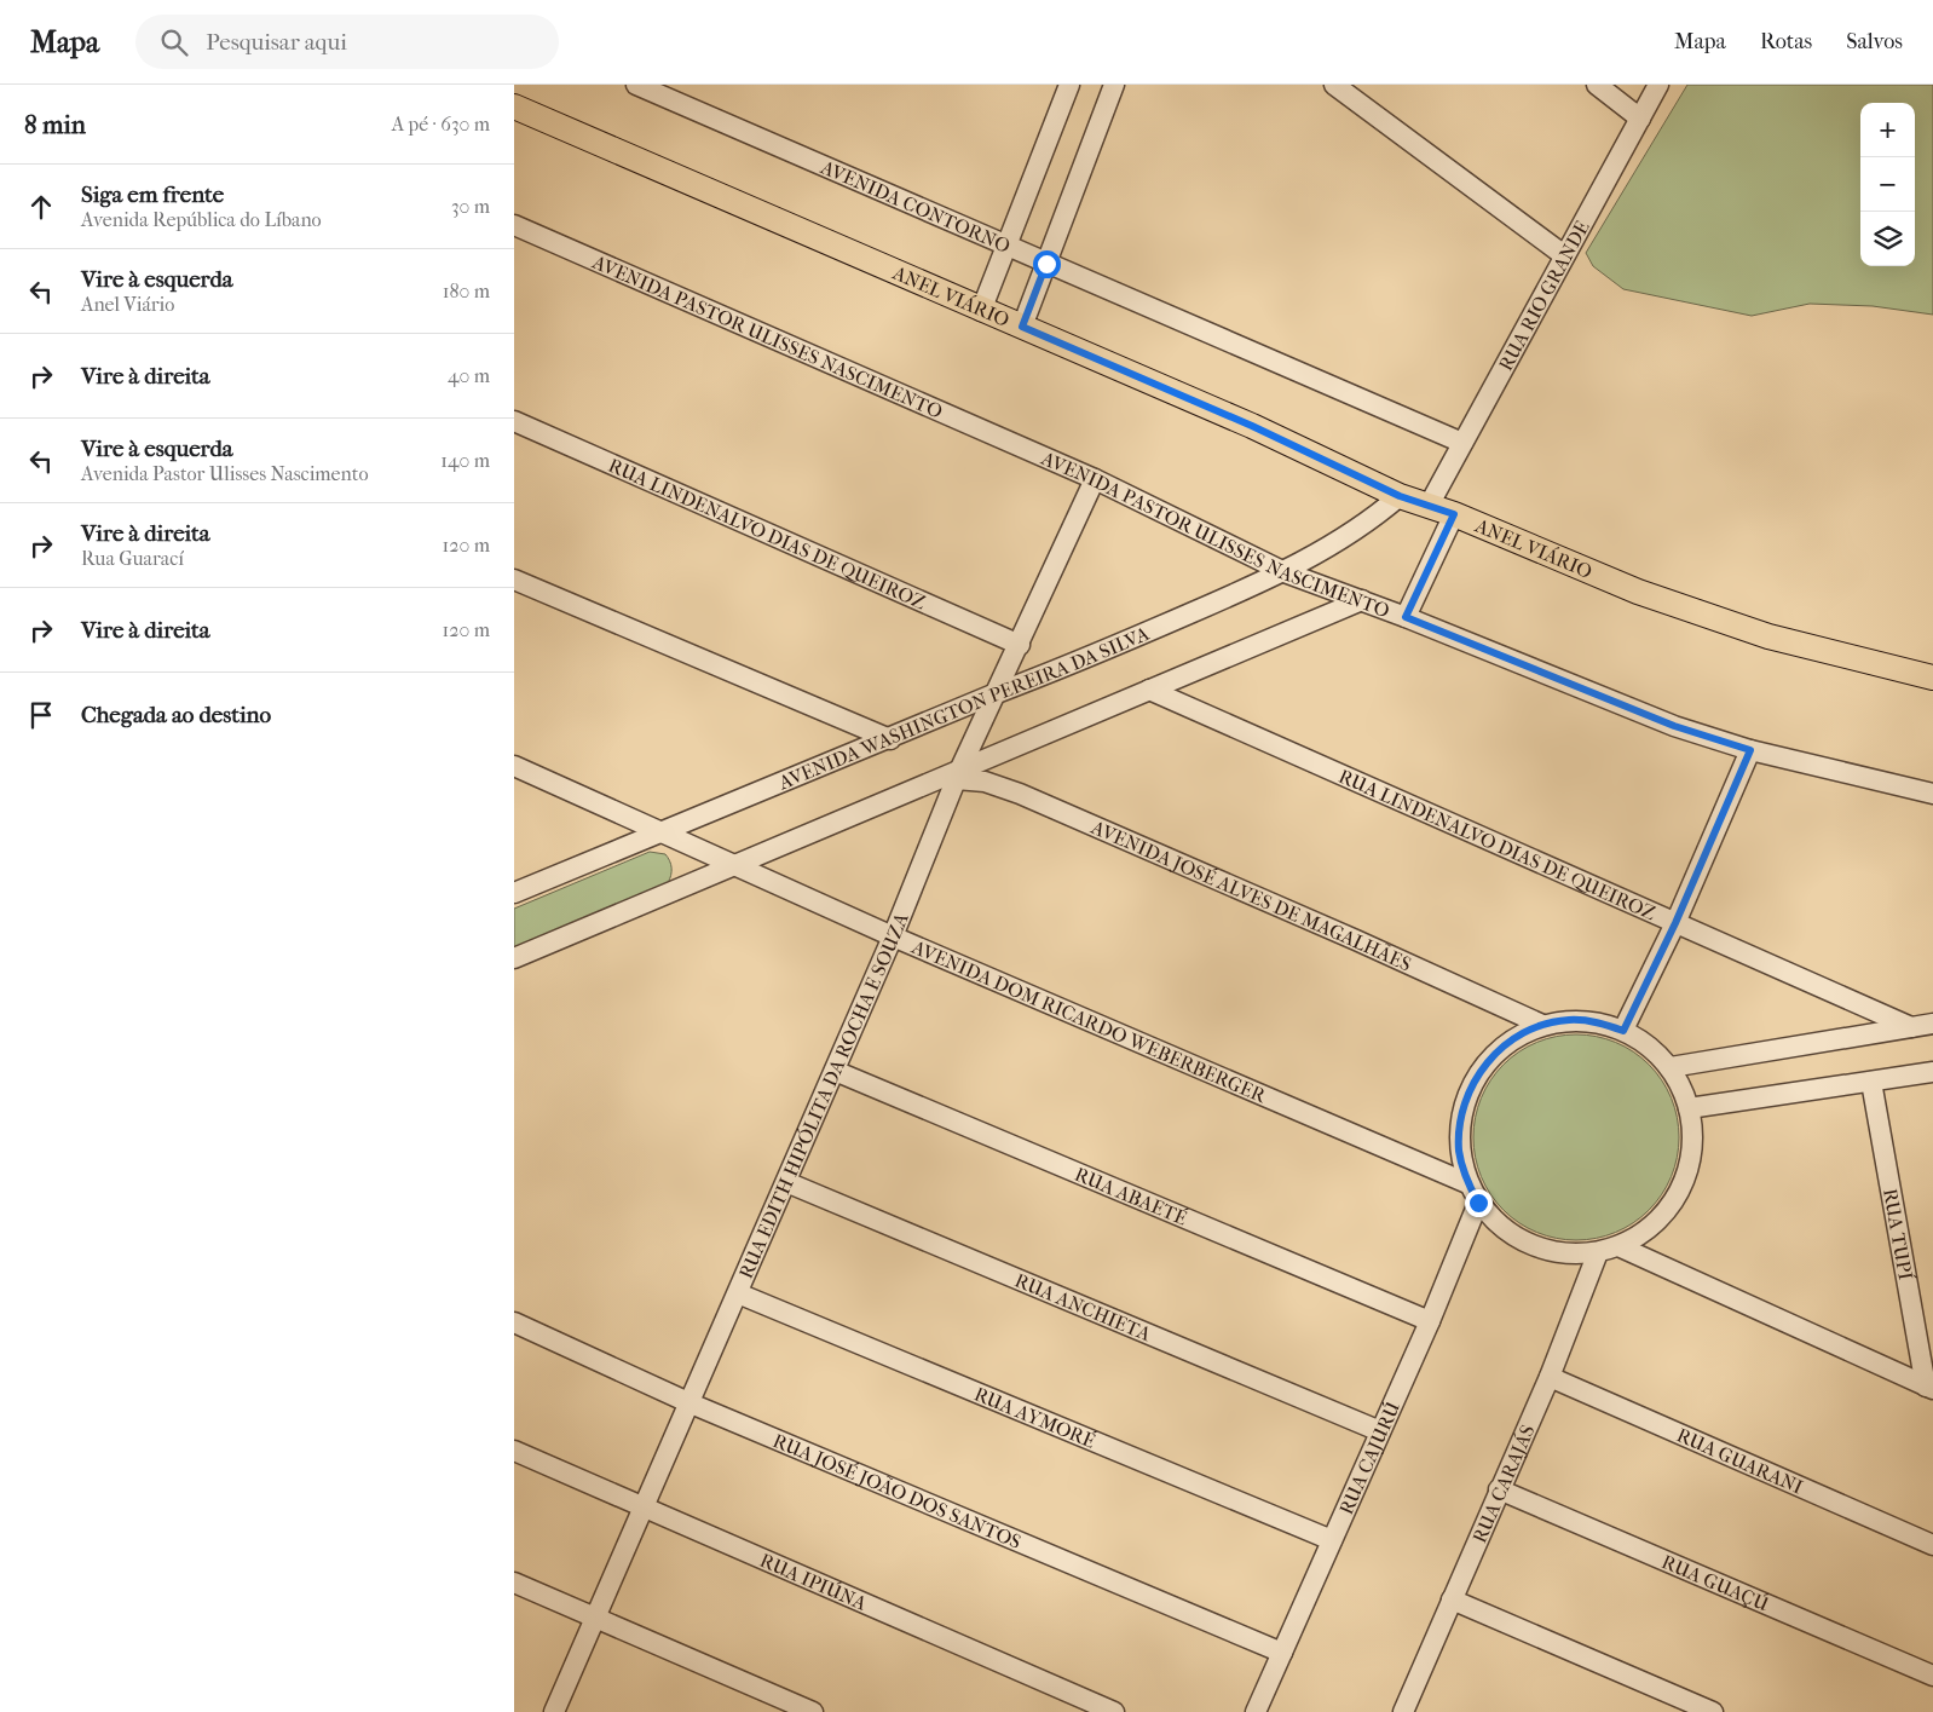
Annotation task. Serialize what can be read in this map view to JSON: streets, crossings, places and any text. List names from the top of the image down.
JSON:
{
  "streets": {
    "main road": ["ANEL VIÁRIO"],
    "street": [
      "AVENIDA CONTORNO",
      "RUA RIO GRANDE",
      "AVENIDA PASTOR ULISSES NASCIMENTO",
      "RUA LINDENALVO DIAS DE QUEIROZ",
      "AVENIDA WASHINGTON PEREIRA DA SILVA",
      "AVENIDA JOSÉ ALVES DE MAGALHÃES",
      "AVENIDA DOM RICARDO WEBERBERGER",
      "RUA EDITH HIPÓLITA DA ROCHA E SOUZA",
      "RUA ABAETÉ",
      "RUA TUPÍ",
      "RUA ANCHIETA",
      "RUA AYMORÉ",
      "RUA CAJURÚ",
      "RUA GUARANI",
      "RUA CARAJÁS",
      "RUA JOSÉ JOÃO DOS SANTOS",
      "RUA IPIÚNA",
      "RUA GUAÇÚ"
    ]
  },
  "crossings": [
    ["AVENIDA CONTORNO", "RUA RIO GRANDE"],
    ["RUA RIO GRANDE", "ANEL VIÁRIO"],
    ["ANEL VIÁRIO", "AVENIDA WASHINGTON PEREIRA DA SILVA"],
    ["AVENIDA PASTOR ULISSES NASCIMENTO", "AVENIDA WASHINGTON PEREIRA DA SILVA"],
    ["AVENIDA PASTOR ULISSES NASCIMENTO", "RUA EDITH HIPÓLITA DA ROCHA E SOUZA"],
    ["RUA LINDENALVO DIAS DE QUEIROZ", "RUA EDITH HIPÓLITA DA ROCHA E SOUZA"],
    ["AVENIDA WASHINGTON PEREIRA DA SILVA", "AVENIDA DOM RICARDO WEBERBERGER"],
    ["AVENIDA WASHINGTON PEREIRA DA SILVA", "RUA EDITH HIPÓLITA DA ROCHA E SOUZA"],
    ["AVENIDA JOSÉ ALVES DE MAGALHÃES", "RUA EDITH HIPÓLITA DA ROCHA E SOUZA"],
    ["AVENIDA DOM RICARDO WEBERBERGER", "RUA EDITH HIPÓLITA DA ROCHA E SOUZA"],
    ["RUA EDITH HIPÓLITA DA ROCHA E SOUZA", "RUA ABAETÉ"],
    ["RUA EDITH HIPÓLITA DA ROCHA E SOUZA", "RUA ANCHIETA"],
    ["RUA EDITH HIPÓLITA DA ROCHA E SOUZA", "RUA AYMORÉ"],
    ["RUA EDITH HIPÓLITA DA ROCHA E SOUZA", "RUA JOSÉ JOÃO DOS SANTOS"],
    ["RUA EDITH HIPÓLITA DA ROCHA E SOUZA", "RUA IPIÚNA"],
    ["RUA ABAETÉ", "RUA CAJURÚ"],
    ["RUA ANCHIETA", "RUA CAJURÚ"],
    ["RUA AYMORÉ", "RUA CAJURÚ"],
    ["RUA CAJURÚ", "RUA JOSÉ JOÃO DOS SANTOS"],
    ["RUA GUARANI", "RUA CARAJÁS"],
    ["RUA CARAJÁS", "RUA GUAÇÚ"]
  ],
  "page": {
    "header": "Mapa",
    "search": "Pesquisar aqui",
    "nav": ["Mapa", "Rotas", "Salvos"],
    "heading": ["8 min", "A pé · 630 m"],
    "map_buttons": ["+", "−"],
    "list": [
      ["Siga em frente", "Avenida República do Líbano", "30 m"],
      ["Vire à esquerda", "Anel Viário", "180 m"],
      ["Vire à direita", "40 m"],
      ["Vire à esquerda", "Avenida Pastor Ulisses Nascimento", "140 m"],
      ["Vire à direita", "Rua Guarací", "120 m"],
      ["Vire à direita", "120 m"],
      "Chegada ao destino"
    ]
  }
}
